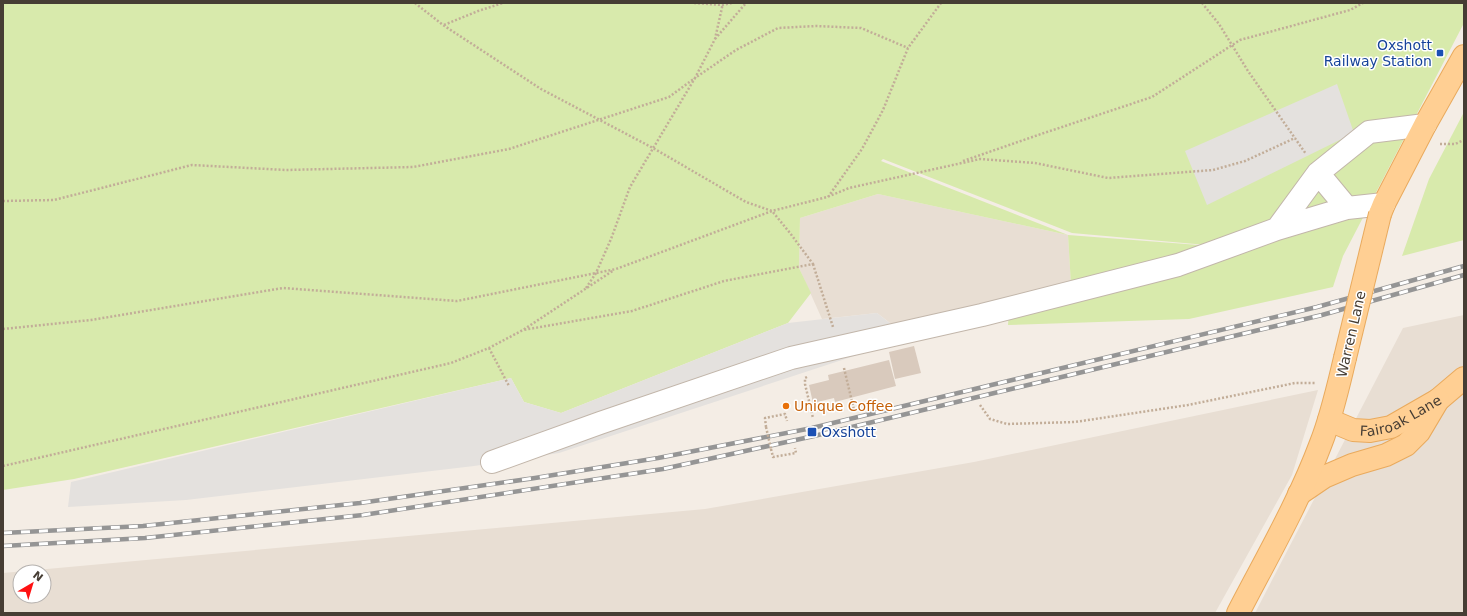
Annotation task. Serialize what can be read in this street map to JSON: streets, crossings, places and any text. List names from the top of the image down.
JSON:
{
  "streets": {
    "main road": ["Warren Lane", "Fairoak Lane"]
  },
  "crossings": [
    ["Warren Lane", "Fairoak Lane"]
  ],
  "places": {
    "transit": ["Oxshott Railway Station", "Oxshott"],
    "other": ["Unique Coffee"]
  },
  "north": "top right"
}
